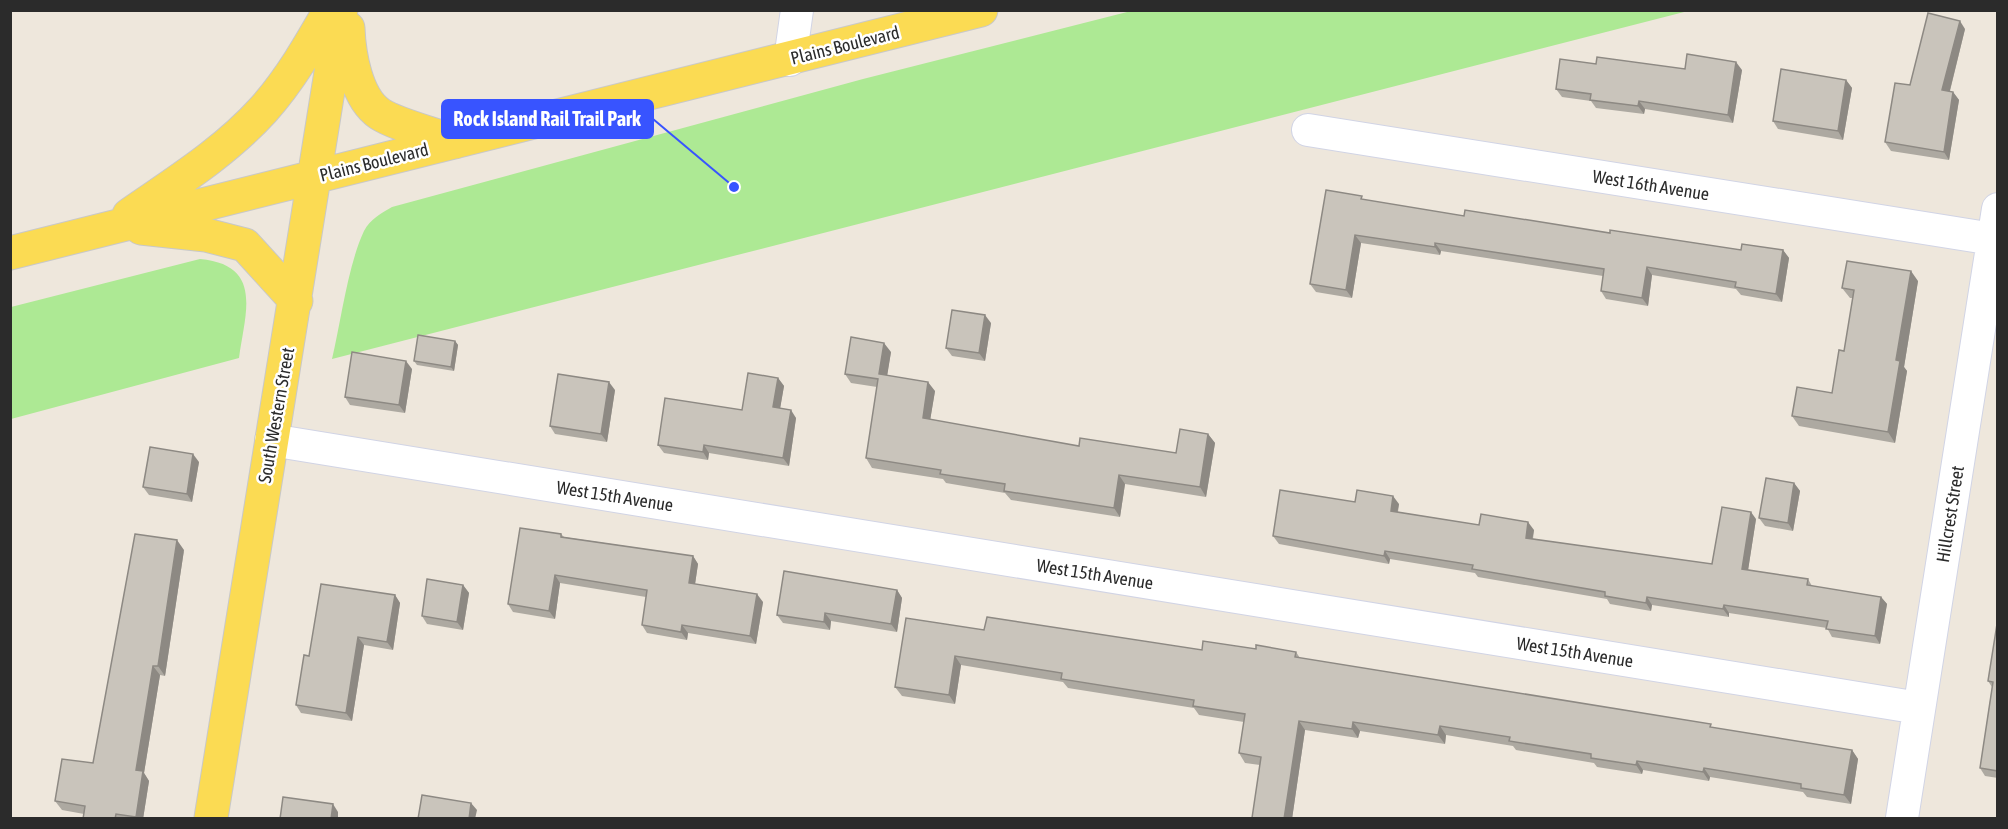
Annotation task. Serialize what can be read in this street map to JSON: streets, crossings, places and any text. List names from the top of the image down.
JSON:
{
  "streets": {
    "main road": ["Plains Boulevard", "South Western Street"],
    "street": ["West 16th Avenue", "West 15th Avenue", "Hillcrest Street"]
  },
  "crossings": [
    ["Plains Boulevard", "South Western Street"],
    ["West 16th Avenue", "Hillcrest Street"],
    ["South Western Street", "West 15th Avenue"],
    ["West 15th Avenue", "Hillcrest Street"]
  ],
  "places": ["Rock Island Rail Trail Park"]
}
